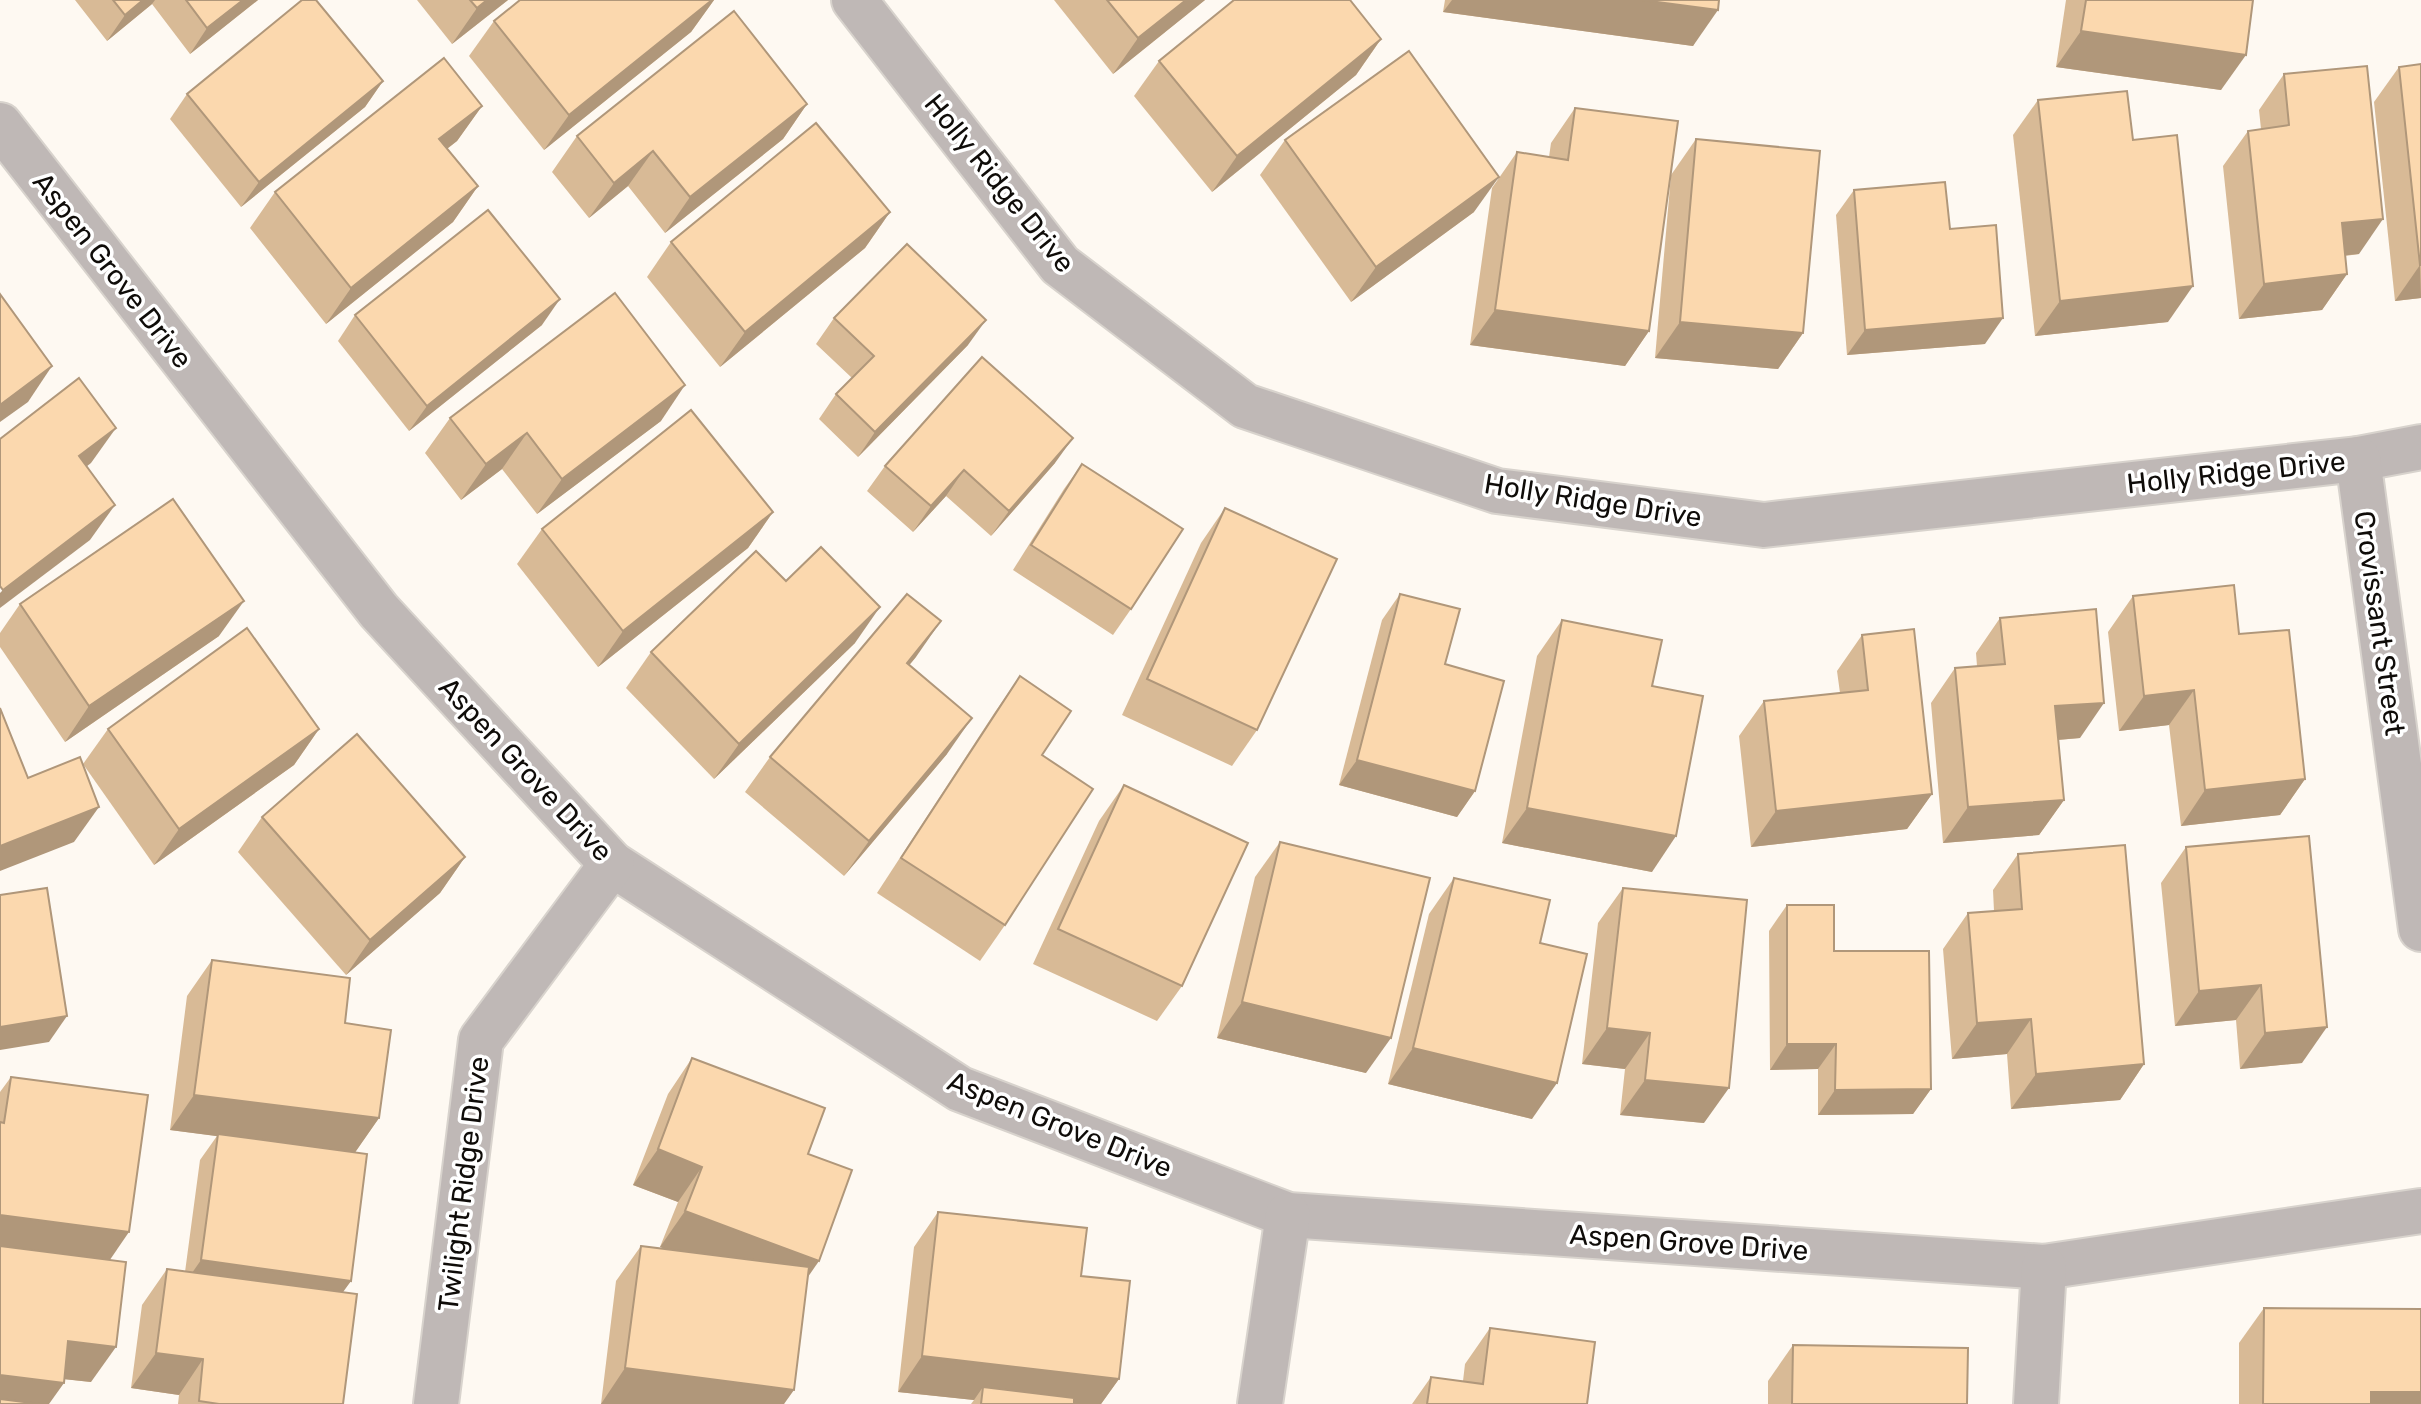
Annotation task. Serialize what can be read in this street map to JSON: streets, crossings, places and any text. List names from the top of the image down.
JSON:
{
  "streets": {
    "street": [
      "Holly Ridge Drive",
      "Aspen Grove Drive",
      "Crovissant Street",
      "Twilight Ridge Drive"
    ]
  },
  "crossings": [
    ["Holly Ridge Drive", "Crovissant Street"],
    ["Aspen Grove Drive", "Twilight Ridge Drive"]
  ]
}
